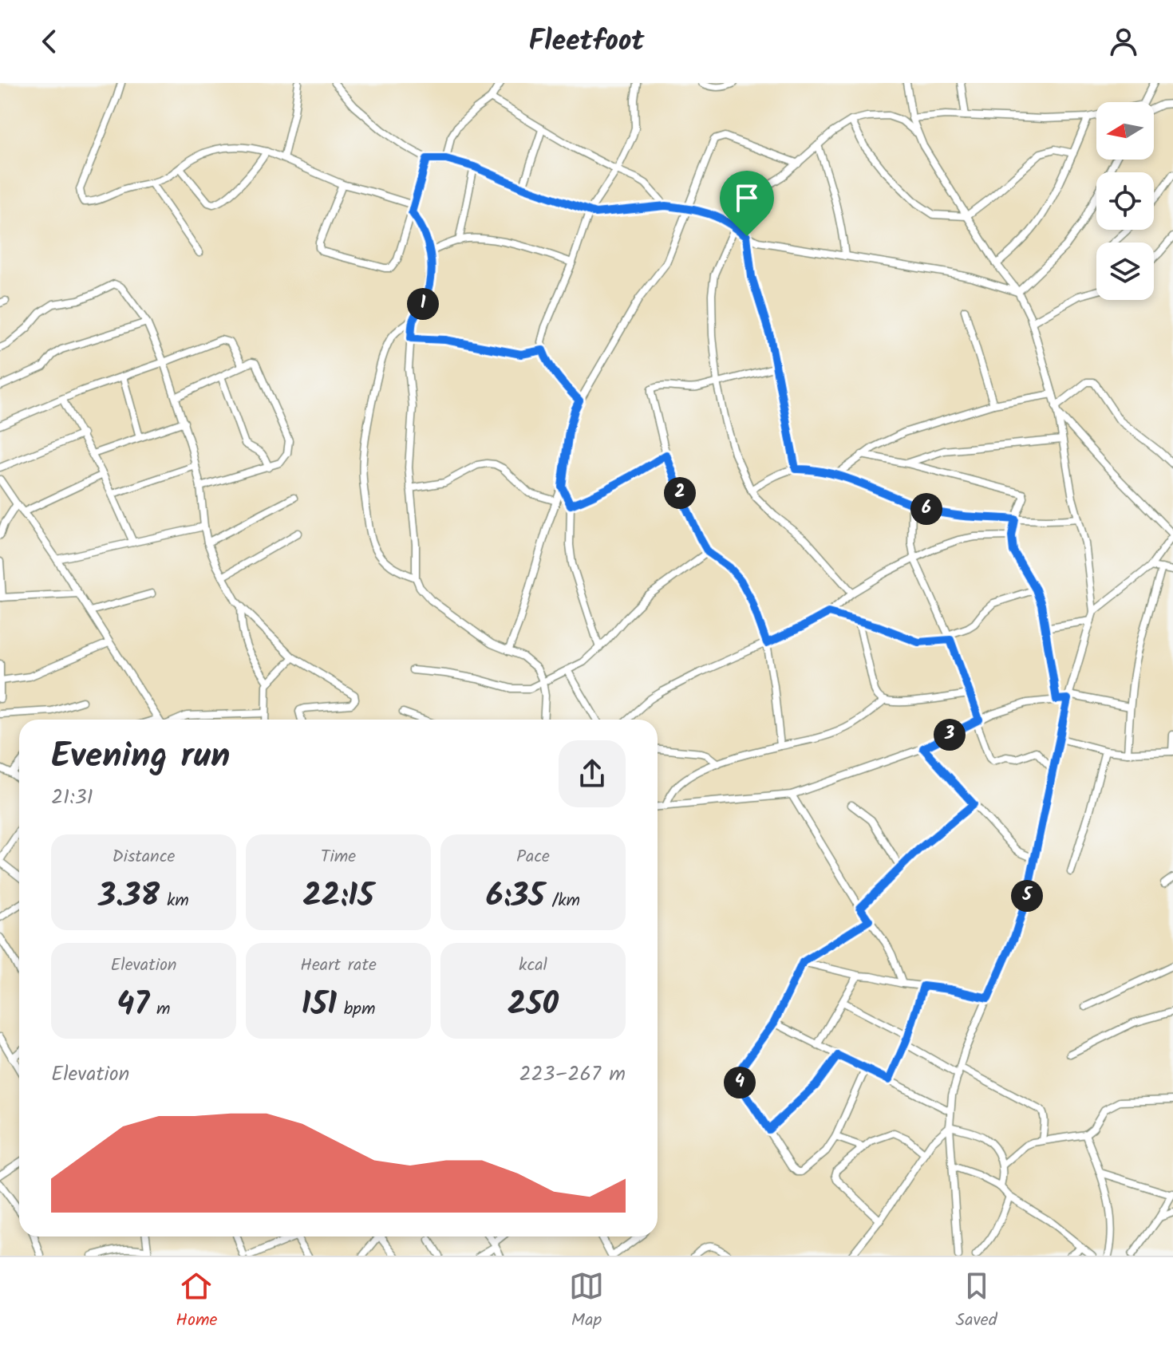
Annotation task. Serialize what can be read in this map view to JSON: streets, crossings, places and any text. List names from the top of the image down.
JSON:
{
  "north": "left",
  "page": {
    "header": "Fleetfoot",
    "pins": [
      "1",
      "2",
      "6",
      "3",
      "5",
      "4"
    ],
    "heading": ["Evening run", "21:31"],
    "stats": [
      ["Distance", "3.38 km"],
      ["Time", "22:15"],
      ["Pace", "6:35 /km"],
      ["Elevation", "47 m"],
      ["Heart rate", "151 bpm"],
      ["kcal", "250"]
    ],
    "chart": ["Elevation", "223–267 m"],
    "tabs": ["Home", "Map", "Saved"]
  }
}
